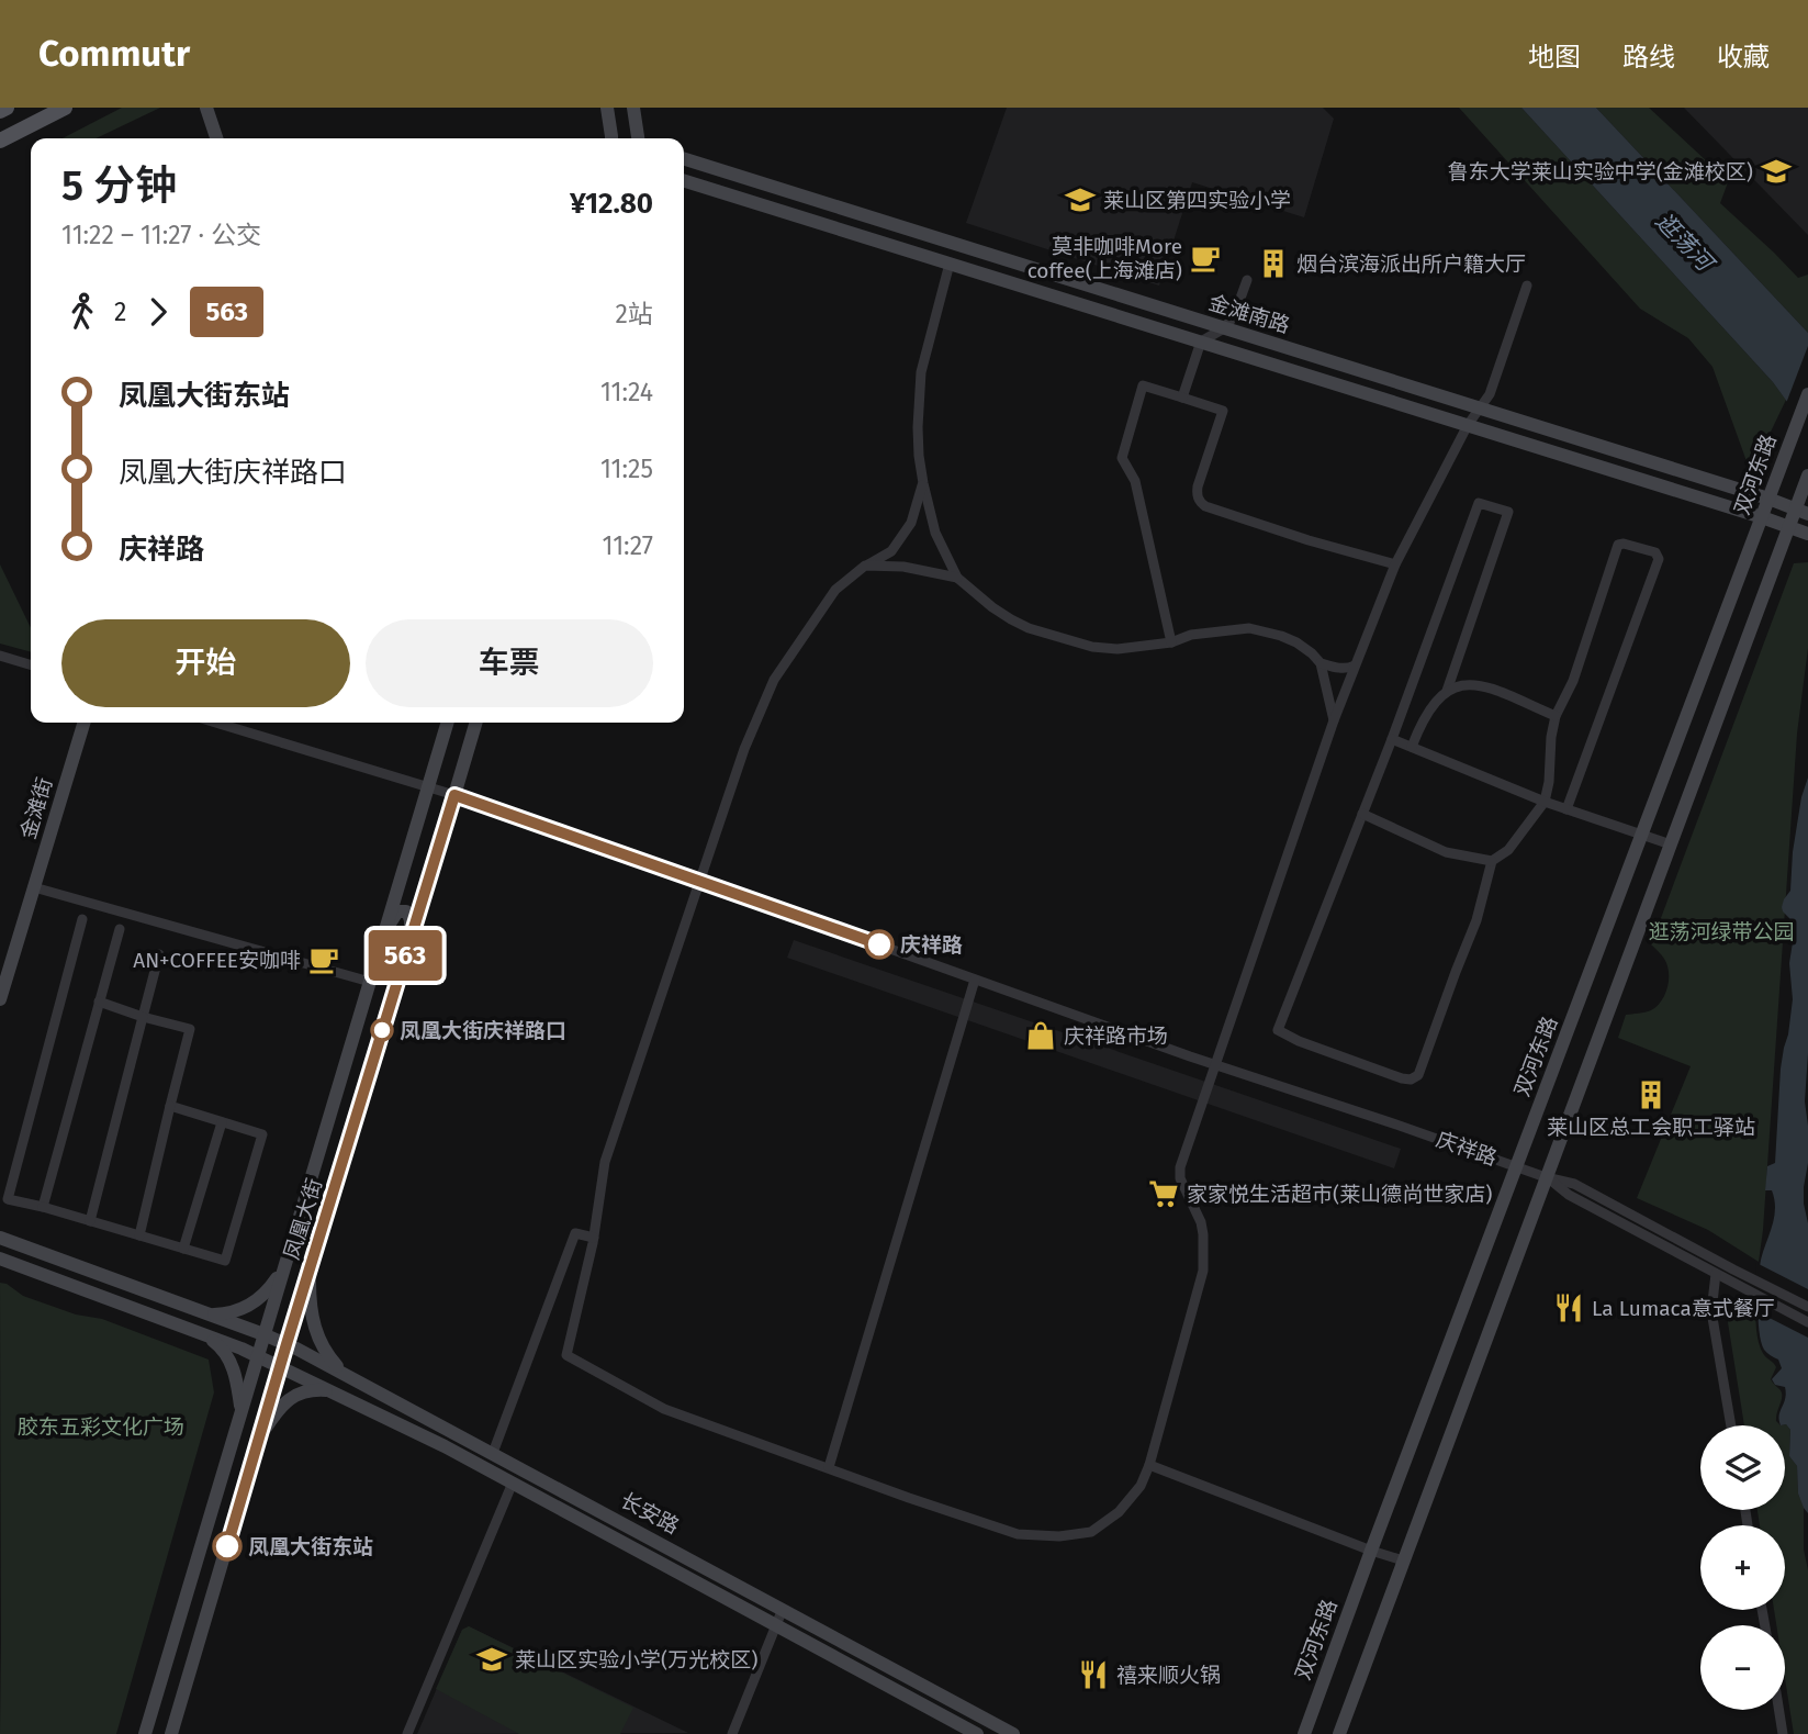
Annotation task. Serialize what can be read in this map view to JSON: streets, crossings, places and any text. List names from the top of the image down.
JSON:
{
  "streets": {
    "street": [
      "金滩南路",
      "双河东路",
      "金滩街",
      "庆祥路",
      "凤凰大街",
      "长安路"
    ]
  },
  "crossings": [
    ["金滩南路", "双河东路"],
    ["双河东路", "庆祥路"],
    ["庆祥路", "凤凰大街"],
    ["凤凰大街", "长安路"]
  ],
  "water": ["逛荡河"],
  "parks": ["逛荡河绿带公园", "胶东五彩文化广场"],
  "places": {
    "school or university": ["鲁东大学莱山实验中学(金滩校区)", "莱山区第四实验小学", "莱山区实验小学(万光校区)"],
    "cafe": ["莫非咖啡More coffee(上海滩店)", "AN+COFFEE安咖啡"],
    "building": ["烟台滨海派出所户籍大厅", "莱山区总工会职工驿站"],
    "other": ["庆祥路", "凤凰大街庆祥路口", "凤凰大街东站"],
    "shop": ["庆祥路市场"],
    "supermarket": ["家家悦生活超市(莱山德尚世家店)"],
    "restaurant": ["La Lumaca意式餐厅", "禧来顺火锅"]
  },
  "lines": ["bus line 563"],
  "page": {
    "header": "Commutr",
    "nav": ["地图", "路线", "收藏"],
    "on_map": "563",
    "heading": ["5 分钟", "11:22 – 11:27 · 公交", "¥12.80"],
    "legs": ["2", "563", "2站"],
    "list": [
      {
        "name": "凤凰大街东站",
        "value": "11:24"
      },
      {
        "name": "凤凰大街庆祥路口",
        "value": "11:25"
      },
      {
        "name": "庆祥路",
        "value": "11:27"
      }
    ],
    "buttons": ["开始", "车票"],
    "map_buttons": ["+", "−"]
  }
}
